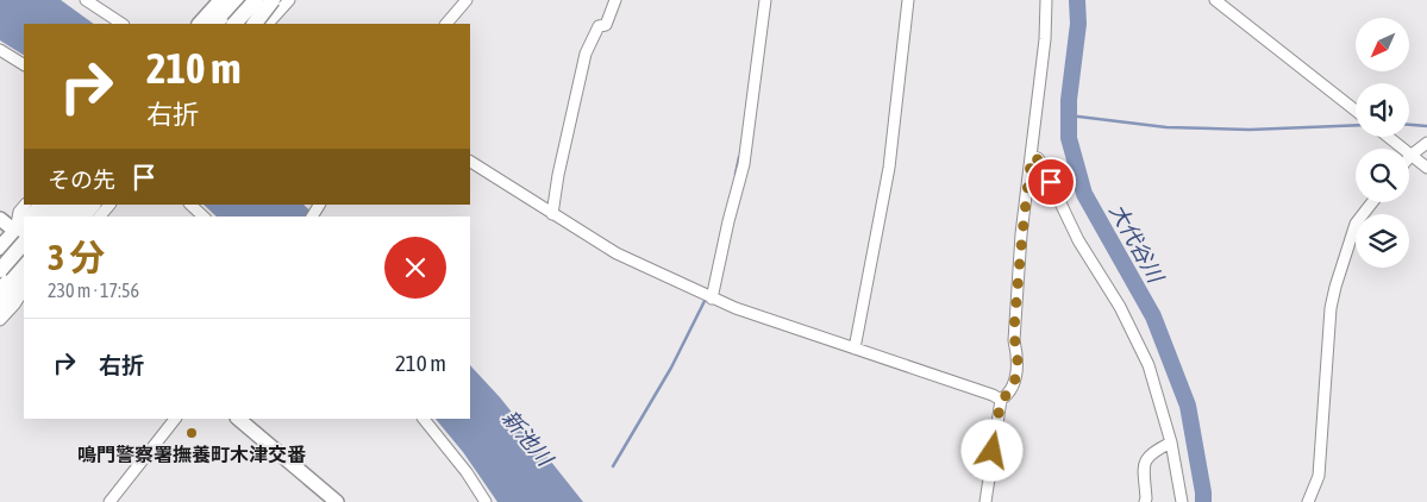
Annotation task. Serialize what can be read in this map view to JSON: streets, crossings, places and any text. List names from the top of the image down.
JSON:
{
  "water": ["大代谷川", "新池川"],
  "places": ["鳴門警察署撫養町木津交番"],
  "north": "bottom left",
  "page": {
    "turn": ["210 m", "右折"],
    "then": "その先",
    "heading": ["3 分", "230 m · 17:56"],
    "list": [
      {
        "name": "右折",
        "value": "210 m"
      }
    ]
  }
}
